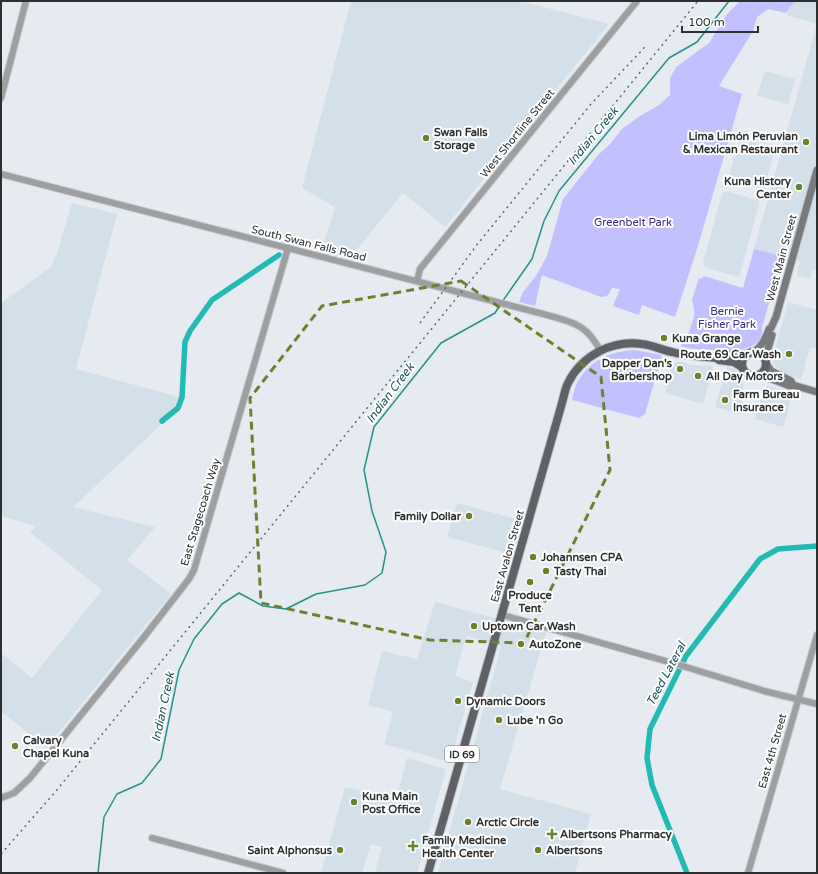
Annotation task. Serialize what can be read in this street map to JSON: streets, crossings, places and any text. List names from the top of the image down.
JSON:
{
  "streets": {
    "main road": ["West Main Street", "East Avalon Street", "ID 69"],
    "street": [
      "West Shortline Street",
      "South Swan Falls Road",
      "East Stagecoach Way",
      "East 4th Street"
    ]
  },
  "crossings": [
    ["West Shortline Street", "South Swan Falls Road"],
    ["South Swan Falls Road", "East Stagecoach Way"],
    ["South Swan Falls Road", "East Avalon Street"]
  ],
  "water": ["Indian Creek", "Teed Lateral"],
  "parks": ["Greenbelt Park", "Bernie Fisher Park"],
  "places": {
    "other": [
      "Swan Falls Storage",
      "Lima Limón Peruvian & Mexican Restaurant",
      "Kuna History Center",
      "Kuna Grange",
      "Route 69 Car Wash",
      "Dapper Dan's Barbershop",
      "All Day Motors",
      "Farm Bureau Insurance",
      "Family Dollar",
      "Johannsen CPA",
      "Tasty Thai",
      "Produce Tent",
      "Uptown Car Wash",
      "AutoZone",
      "Dynamic Doors",
      "Lube 'n Go",
      "Calvary Chapel Kuna",
      "Kuna Main Post Office",
      "Arctic Circle",
      "Saint Alphonsus",
      "Albertsons"
    ],
    "health": ["Albertsons Pharmacy", "Family Medicine Health Center"]
  },
  "scale_bar": "100 m"
}
